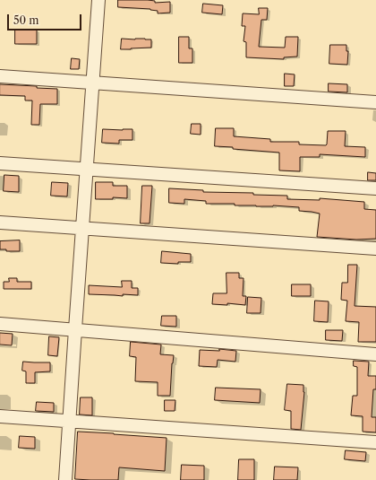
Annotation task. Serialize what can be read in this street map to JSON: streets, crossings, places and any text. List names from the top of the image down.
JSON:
{
  "scale_bar": "50 m"
}
